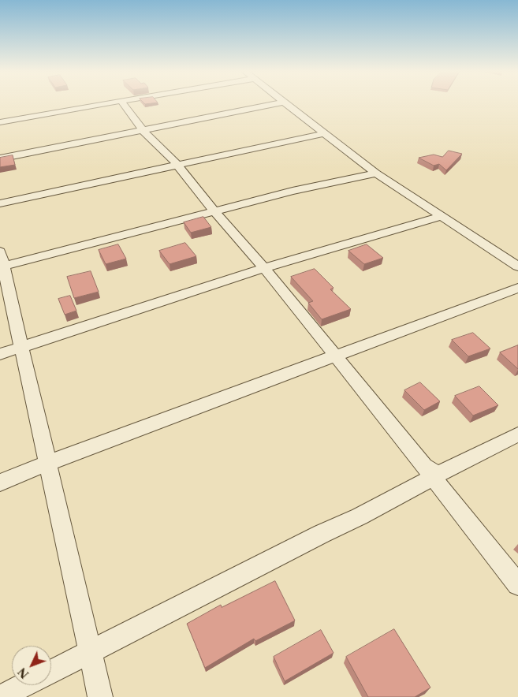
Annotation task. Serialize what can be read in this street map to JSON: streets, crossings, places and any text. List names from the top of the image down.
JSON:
{
  "north": "bottom left"
}
